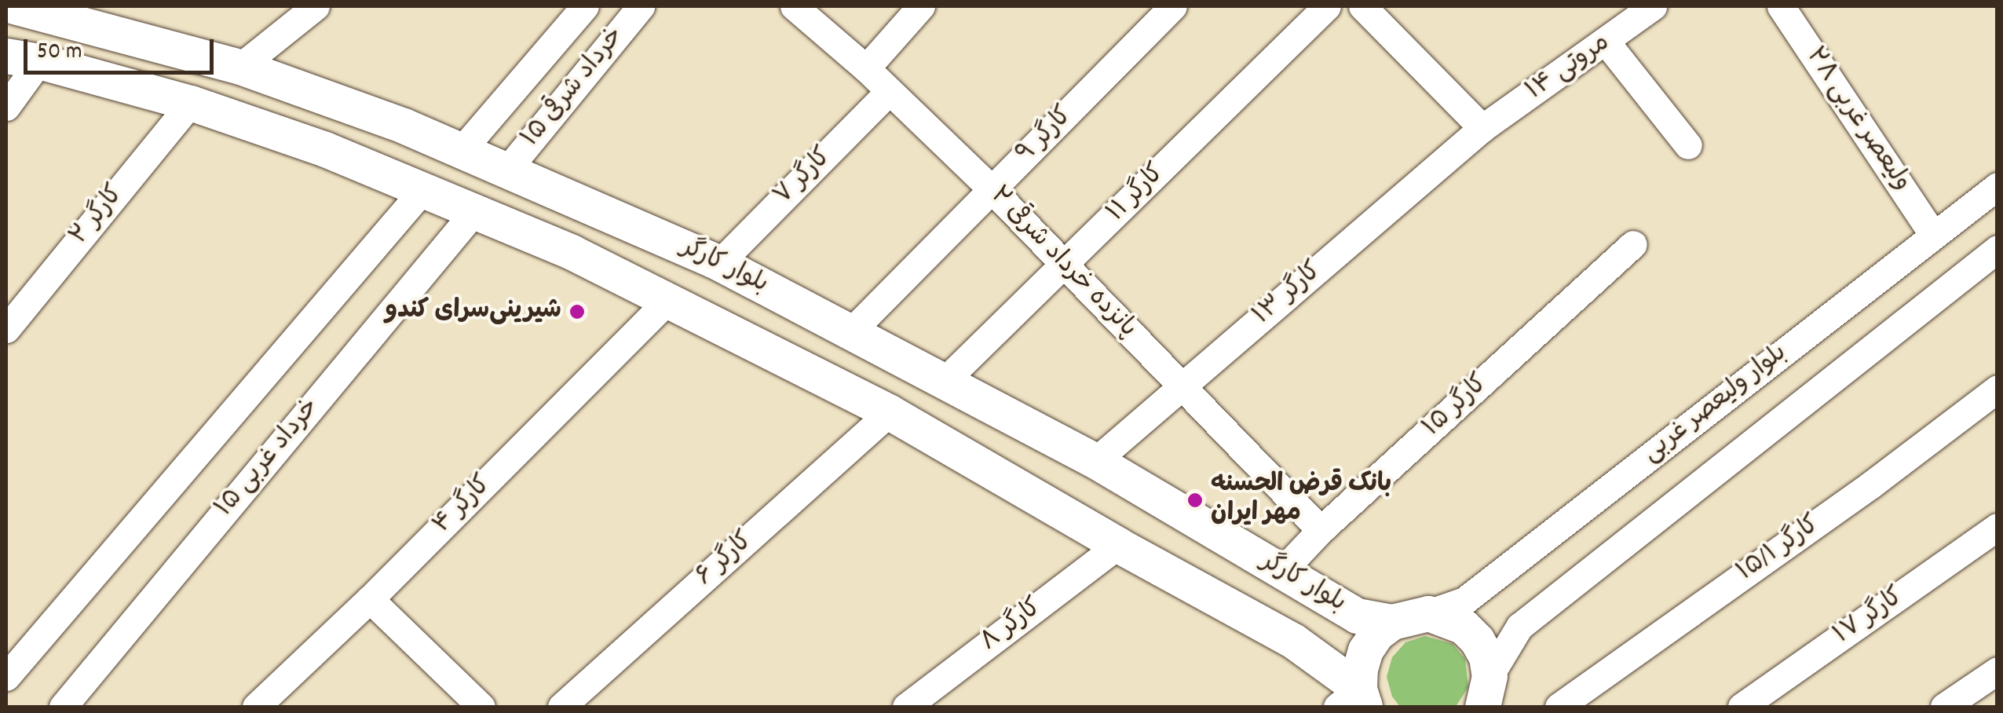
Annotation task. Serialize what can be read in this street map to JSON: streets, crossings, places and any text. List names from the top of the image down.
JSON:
{
  "streets": {
    "main road": ["بلوار کارگر"],
    "street": [
      "مروتی ۱۴",
      "۱۵ خرداد شرقی",
      "ولیعصر غربی ۲۸",
      "کارگر ۹",
      "کارگر ۷",
      "کارگر ۱۱",
      "کارگر ۲",
      "پانزده خرداد شرقی ۲",
      "کارگر ۱۳",
      "بلوار ولیعصر غربی",
      "کارگر ۱۵",
      "۱۵ خرداد غربی",
      "کارگر ۴",
      "کارگر ۱۵/۱",
      "کارگر ۶",
      "کارگر ۱۷",
      "کارگر ۸"
    ]
  },
  "crossings": [
    ["مروتی ۱۴", "کارگر ۱۳"],
    ["۱۵ خرداد شرقی", "بلوار کارگر"],
    ["ولیعصر غربی ۲۸", "بلوار ولیعصر غربی"],
    ["کارگر ۹", "پانزده خرداد شرقی ۲"],
    ["کارگر ۹", "بلوار کارگر"],
    ["کارگر ۷", "پانزده خرداد شرقی ۲"],
    ["کارگر ۷", "بلوار کارگر"],
    ["کارگر ۱۱", "پانزده خرداد شرقی ۲"],
    ["کارگر ۱۱", "بلوار کارگر"],
    ["پانزده خرداد شرقی ۲", "کارگر ۱۳"],
    ["پانزده خرداد شرقی ۲", "کارگر ۱۵"],
    ["بلوار کارگر", "کارگر ۱۳"],
    ["بلوار کارگر", "کارگر ۱۵"]
  ],
  "places": ["شیرینی‌سرای کندو", "بانک قرض الحسنه مهر ایران"],
  "scale_bar": "50 m"
}
